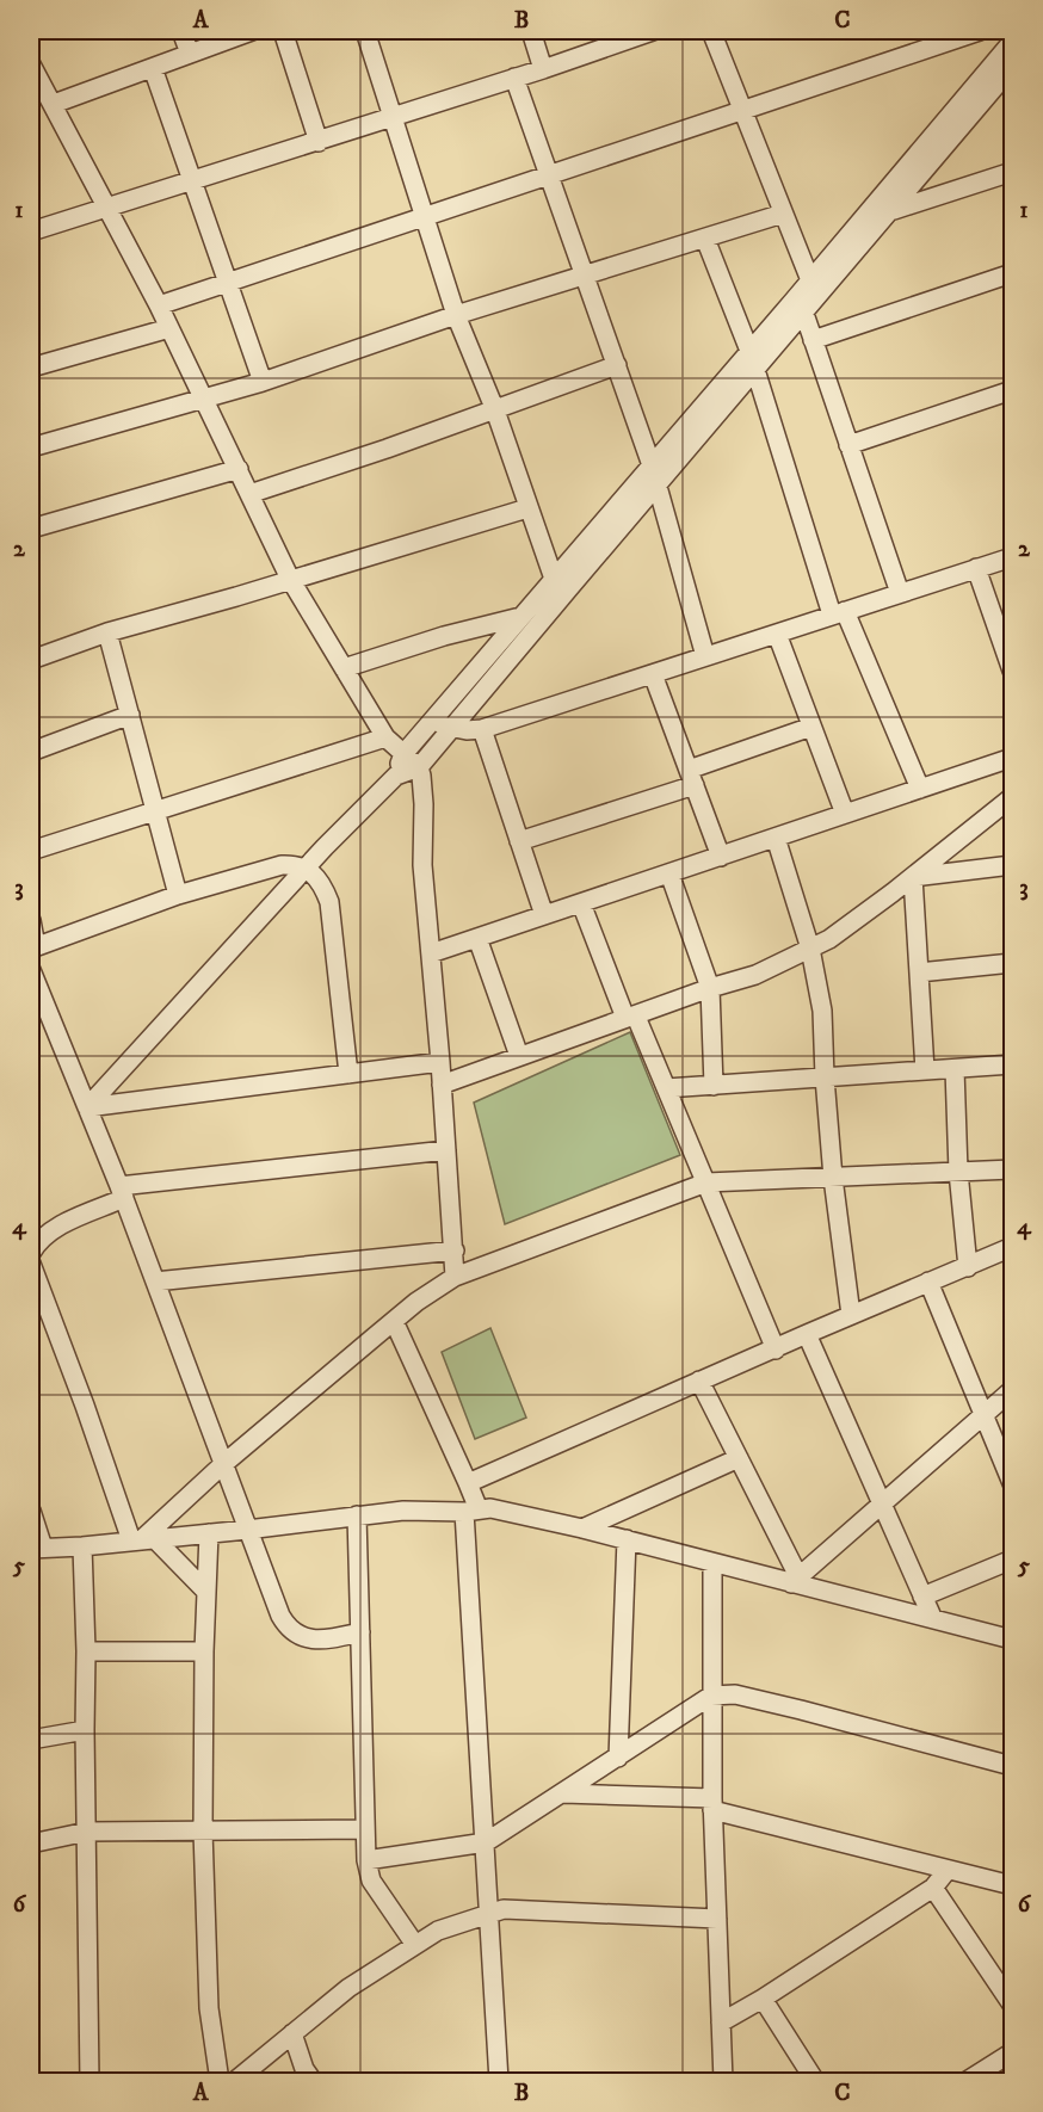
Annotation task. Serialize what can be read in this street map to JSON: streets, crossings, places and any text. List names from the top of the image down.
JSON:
{
  "grid": {
    "columns": ["A", "B", "C"],
    "rows": [
      "1",
      "2",
      "3",
      "4",
      "5",
      "6"
    ]
  }
}
